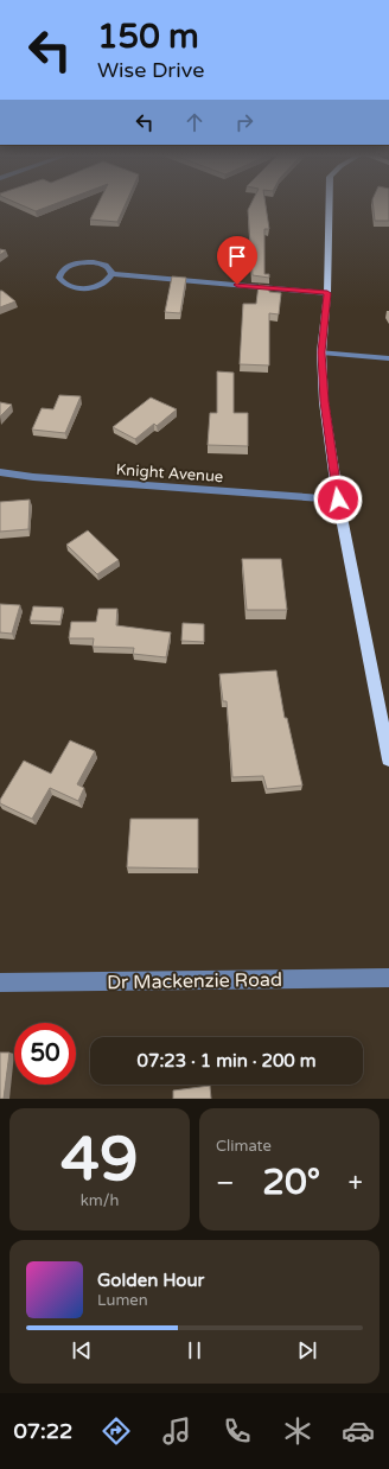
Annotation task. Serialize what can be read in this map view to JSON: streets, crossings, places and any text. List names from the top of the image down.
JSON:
{
  "streets": {
    "street": ["Knight Avenue", "Dr Mackenzie Road"]
  },
  "page": {
    "turn": ["150 m", "Wise Drive"],
    "limit": "50",
    "trip": "07:23 · 1 min · 200 m",
    "tile": [
      ["49", "km/h"],
      "Climate"
    ],
    "heat": ["−", "20°", "+"],
    "song": ["Golden Hour", "Lumen"],
    "tabs": "07:22"
  }
}
